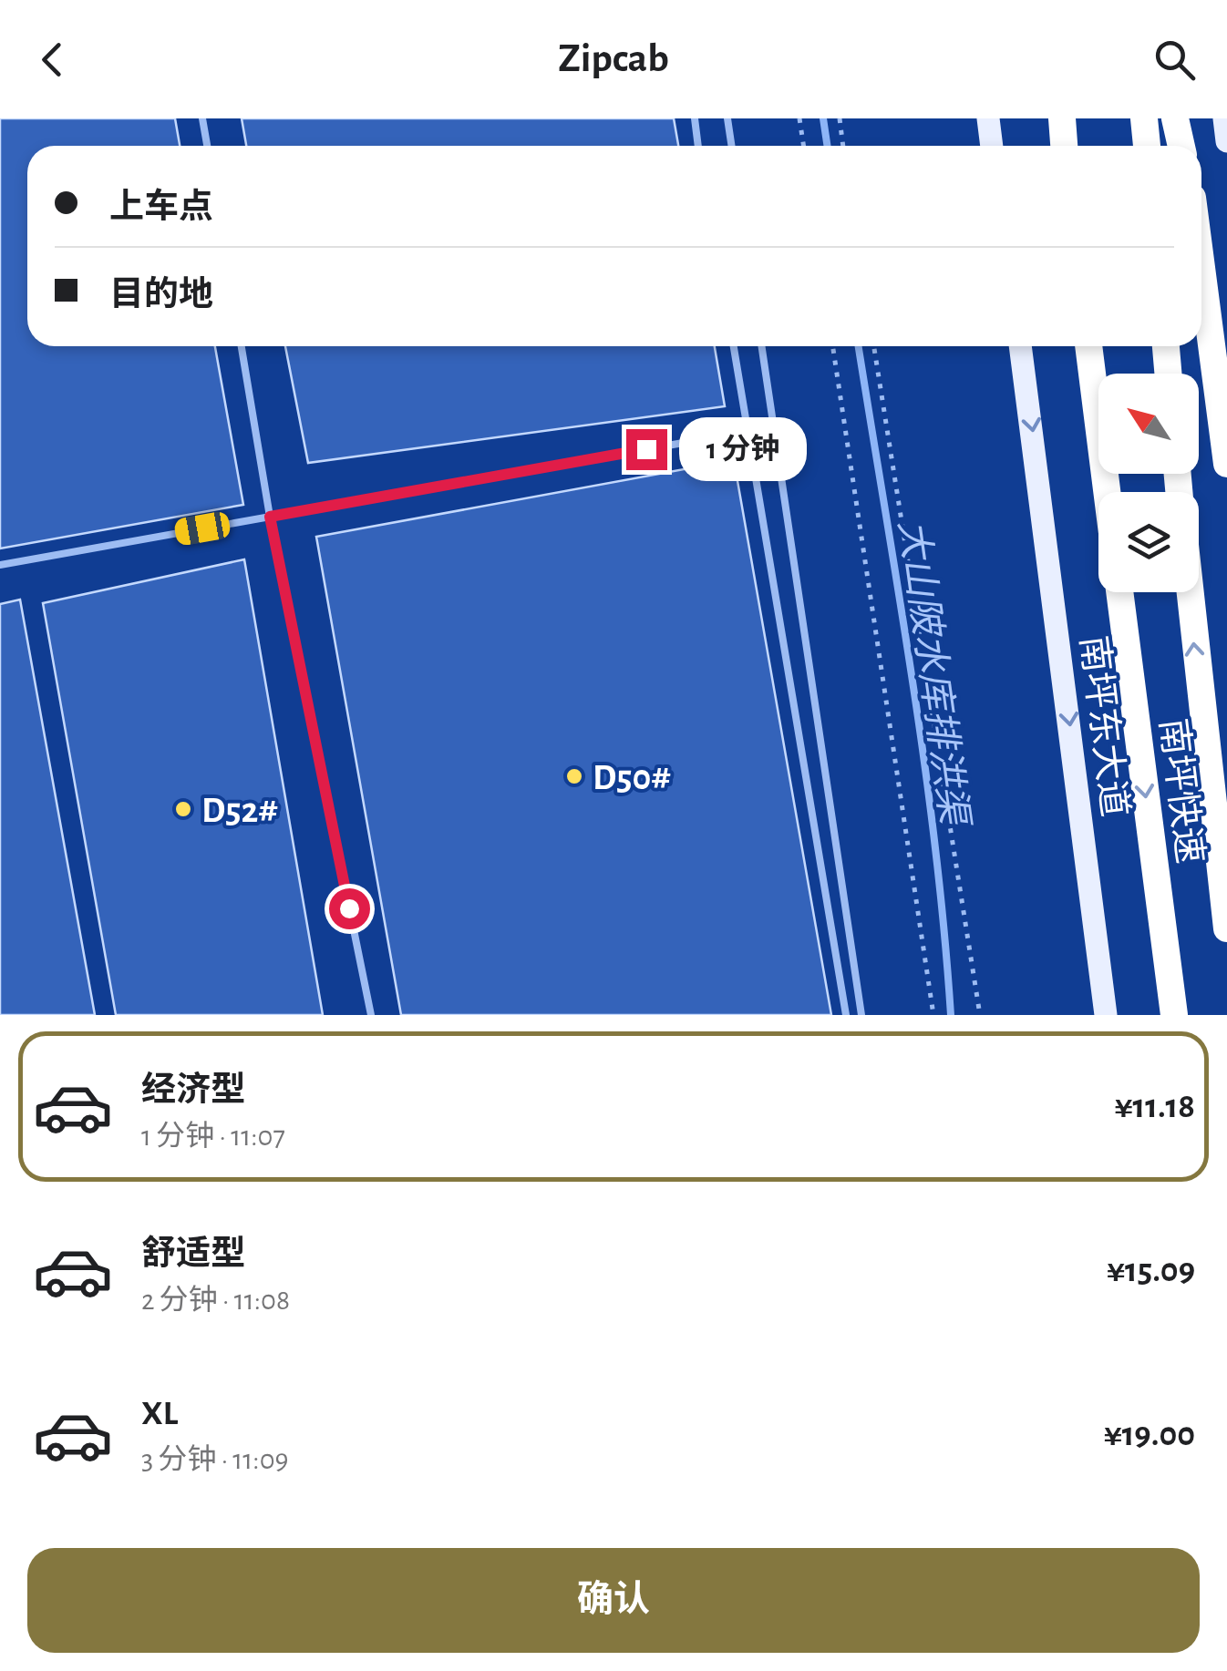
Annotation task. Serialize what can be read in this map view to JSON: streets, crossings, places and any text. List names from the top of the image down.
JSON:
{
  "streets": {
    "highway": ["南坪快速"],
    "main road": ["南坪东大道"]
  },
  "one_way": ["南坪东大道"],
  "water": ["大山陂水库排洪渠"],
  "places": ["D50#", "D52#"],
  "north": "top left",
  "page": {
    "header": "Zipcab",
    "banner": ["上车点", "目的地"],
    "bubble": "1 分钟",
    "list": [
      {
        "name": "经济型",
        "note": "1 分钟 · 11:07",
        "value": "¥11.18"
      },
      {
        "name": "舒适型",
        "note": "2 分钟 · 11:08",
        "value": "¥15.09"
      },
      {
        "name": "XL",
        "note": "3 分钟 · 11:09",
        "value": "¥19.00"
      }
    ],
    "buttons": "确认"
  }
}
